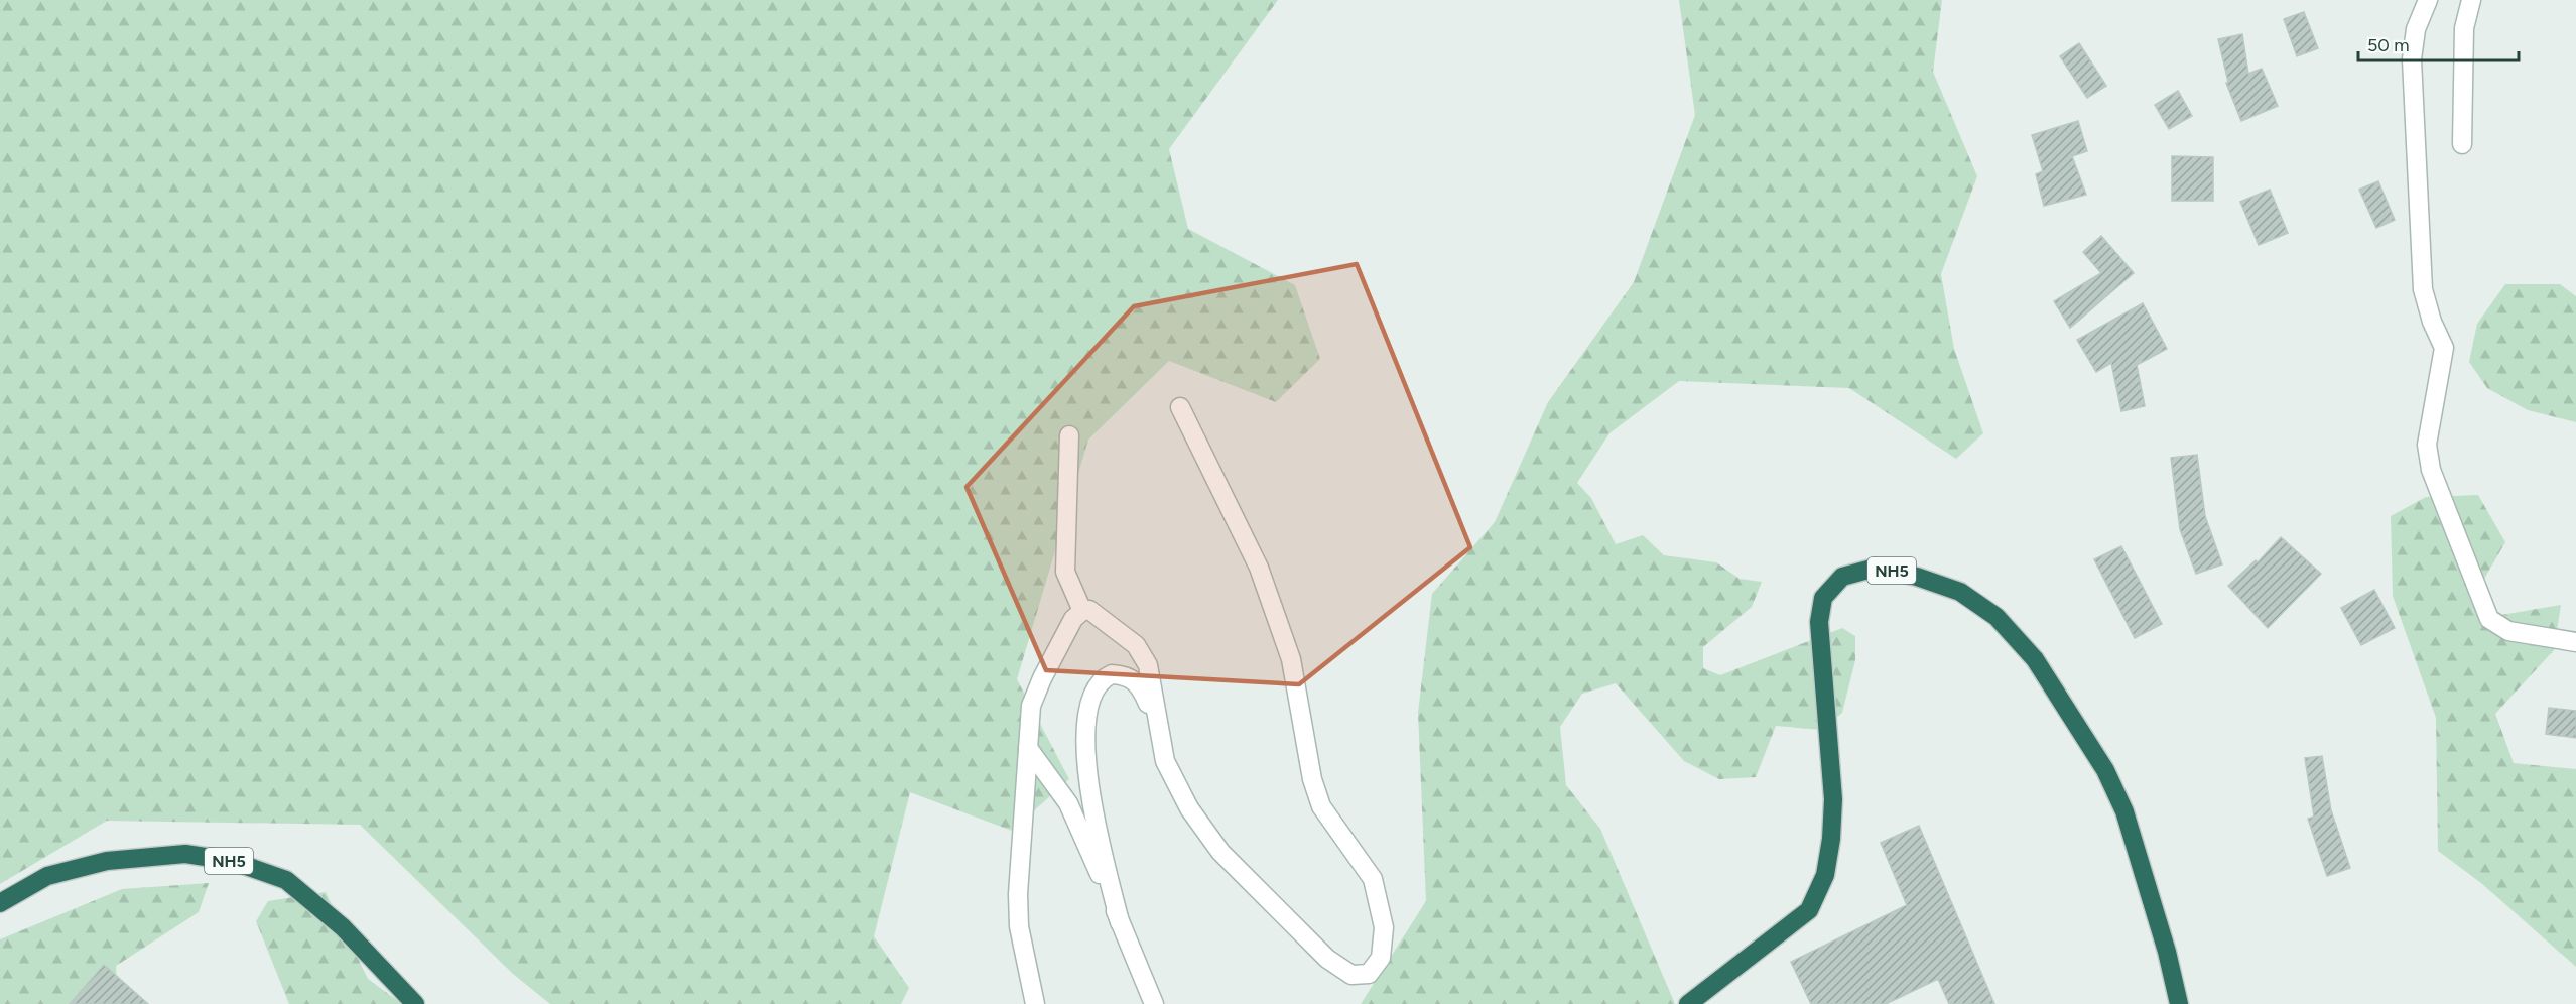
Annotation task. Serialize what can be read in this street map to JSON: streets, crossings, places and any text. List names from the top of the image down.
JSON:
{
  "streets": {
    "highway": ["NH5"]
  },
  "scale_bar": "50 m"
}
